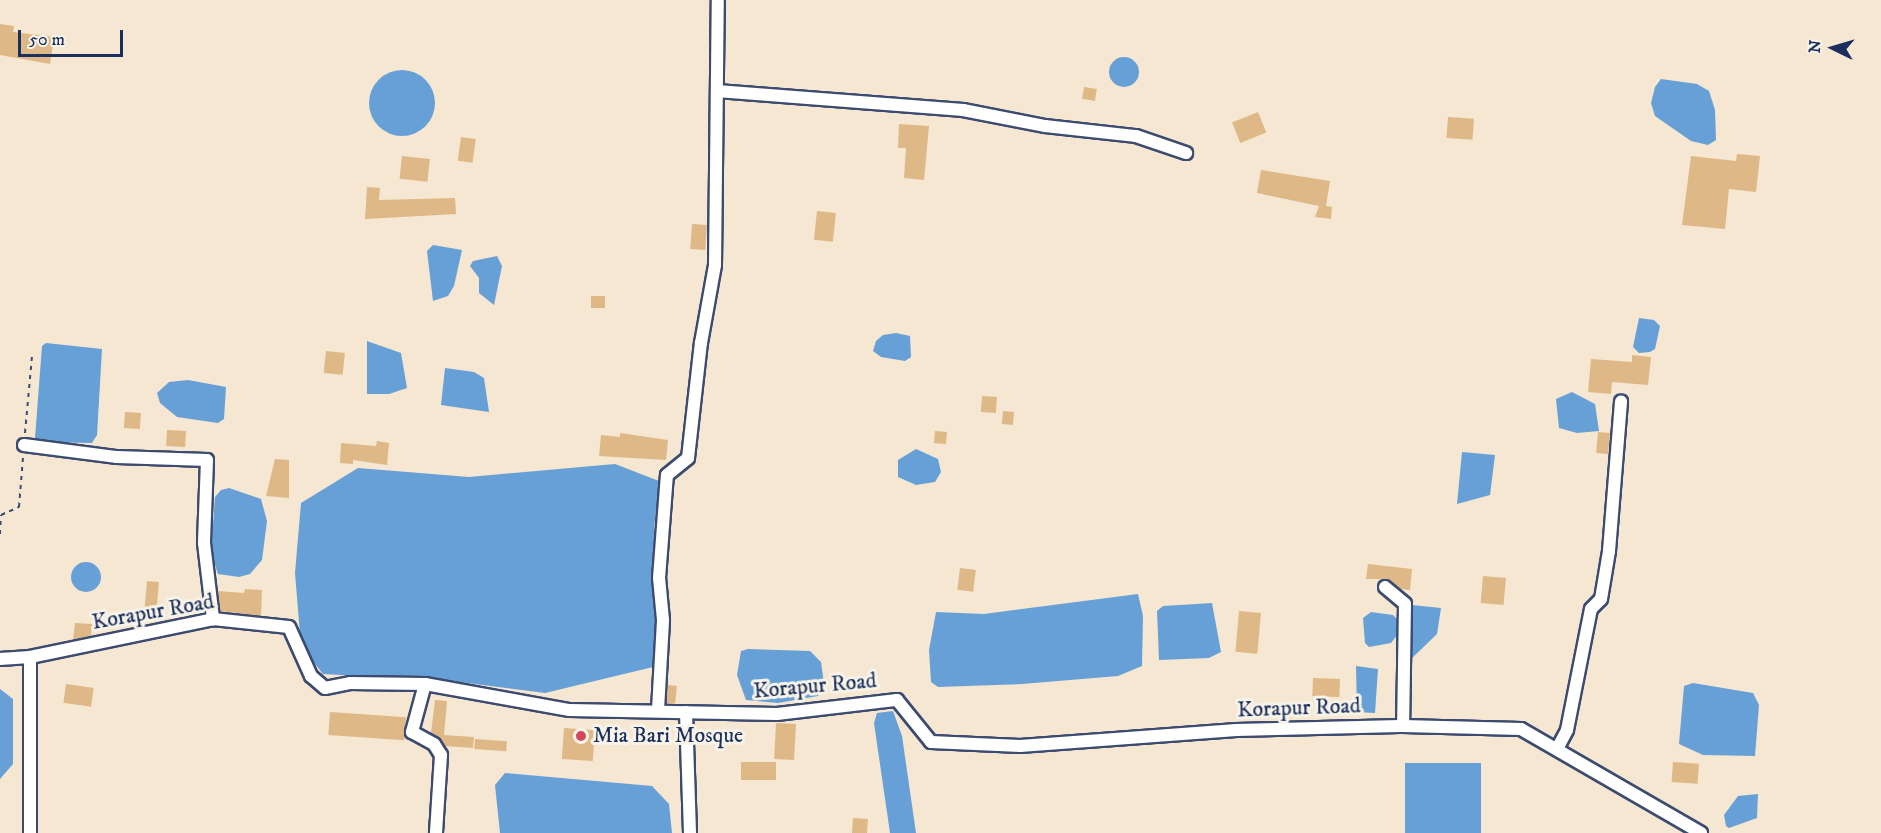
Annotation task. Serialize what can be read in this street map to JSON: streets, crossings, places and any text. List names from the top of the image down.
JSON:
{
  "streets": {
    "street": ["Korapur Road"]
  },
  "places": ["Mia Bari Mosque"],
  "scale_bar": "50 m",
  "north": "left"
}
